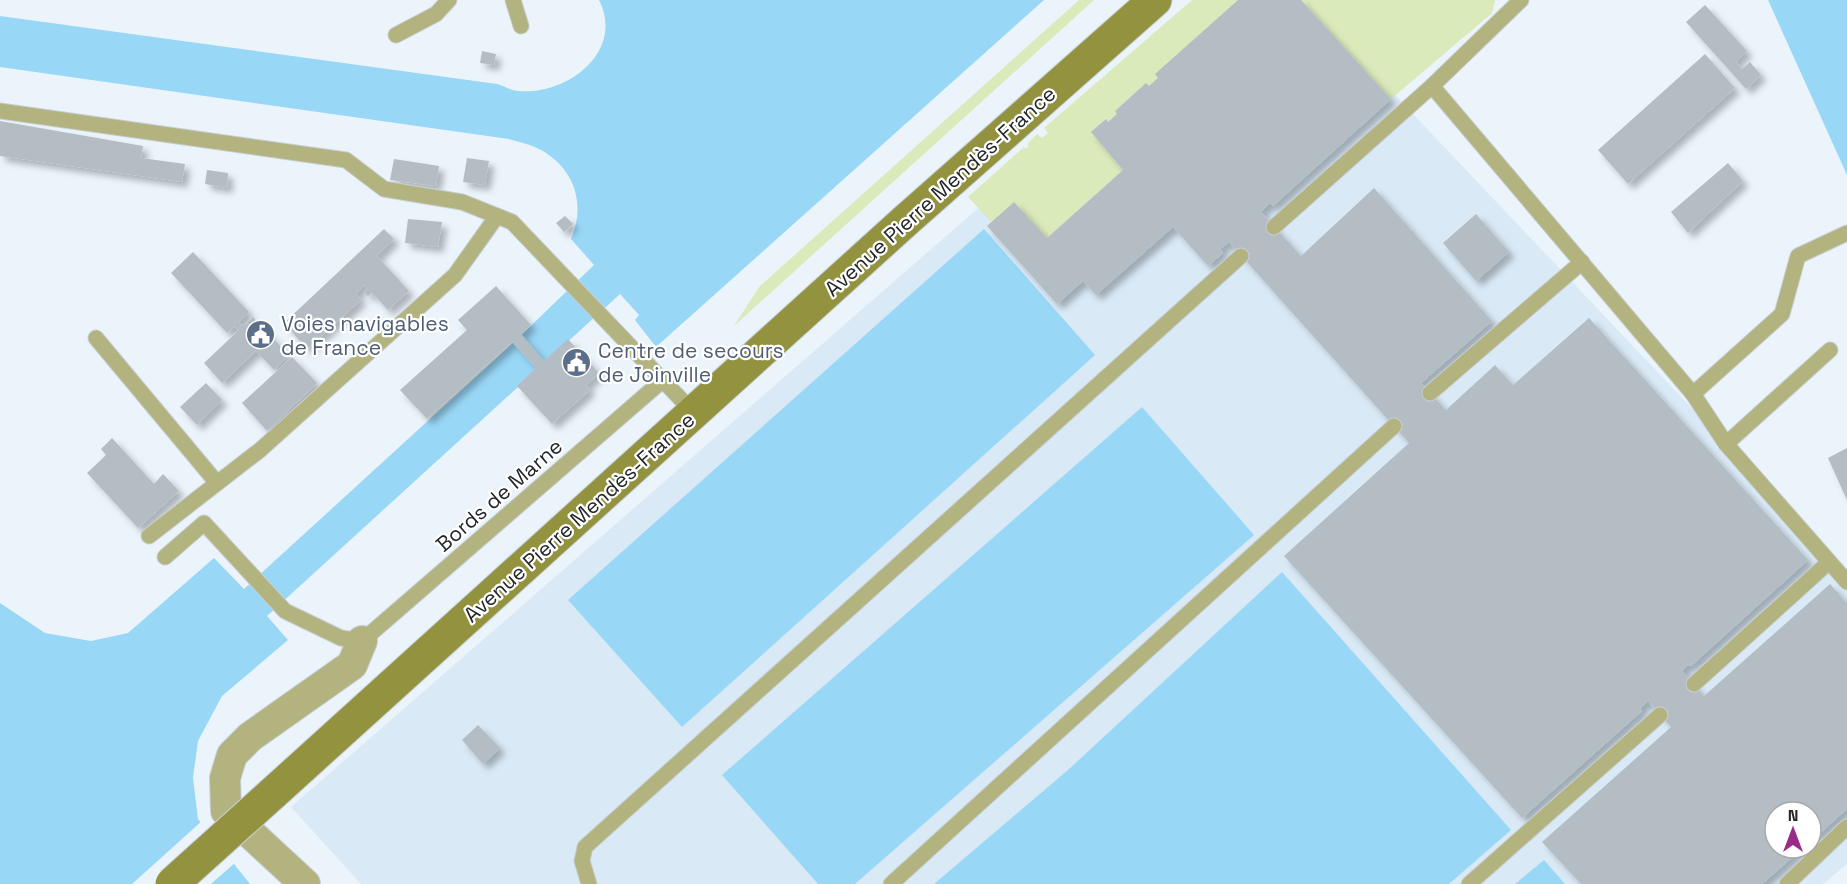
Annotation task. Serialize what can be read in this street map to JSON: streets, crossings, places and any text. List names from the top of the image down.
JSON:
{
  "streets": {
    "main road": ["Avenue Pierre Mendès-France"],
    "lane": ["Bords de Marne"]
  },
  "places": {
    "public building": ["Voies navigables de France", "Centre de secours de Joinville"]
  },
  "north": "top"
}
